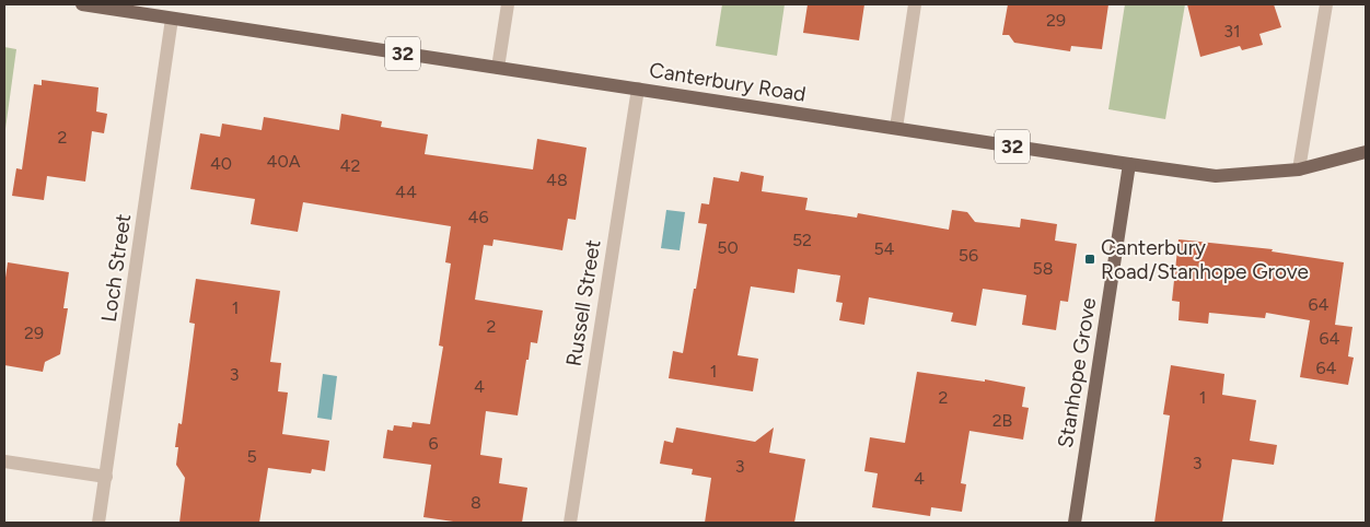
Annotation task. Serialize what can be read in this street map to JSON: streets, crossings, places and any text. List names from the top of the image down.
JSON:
{
  "streets": {
    "main road": ["32", "Canterbury Road", "Stanhope Grove"],
    "street": ["Loch Street", "Russell Street"]
  },
  "crossings": [
    ["Canterbury Road", "Loch Street"],
    ["Canterbury Road", "Russell Street"],
    ["Canterbury Road", "Stanhope Grove"]
  ],
  "places": {
    "transit": ["Canterbury Road/Stanhope Grove"]
  },
  "house_numbers": [
    "29",
    "31",
    "2",
    "40A",
    "40",
    "42",
    "48",
    "44",
    "46",
    "52",
    "50",
    "54",
    "56",
    "58",
    "64",
    "1",
    "2",
    "29",
    "64",
    "64",
    "1",
    "3",
    "4",
    "2",
    "1",
    "2B",
    "6",
    "5",
    "3",
    "3",
    "4",
    "8"
  ]
}
